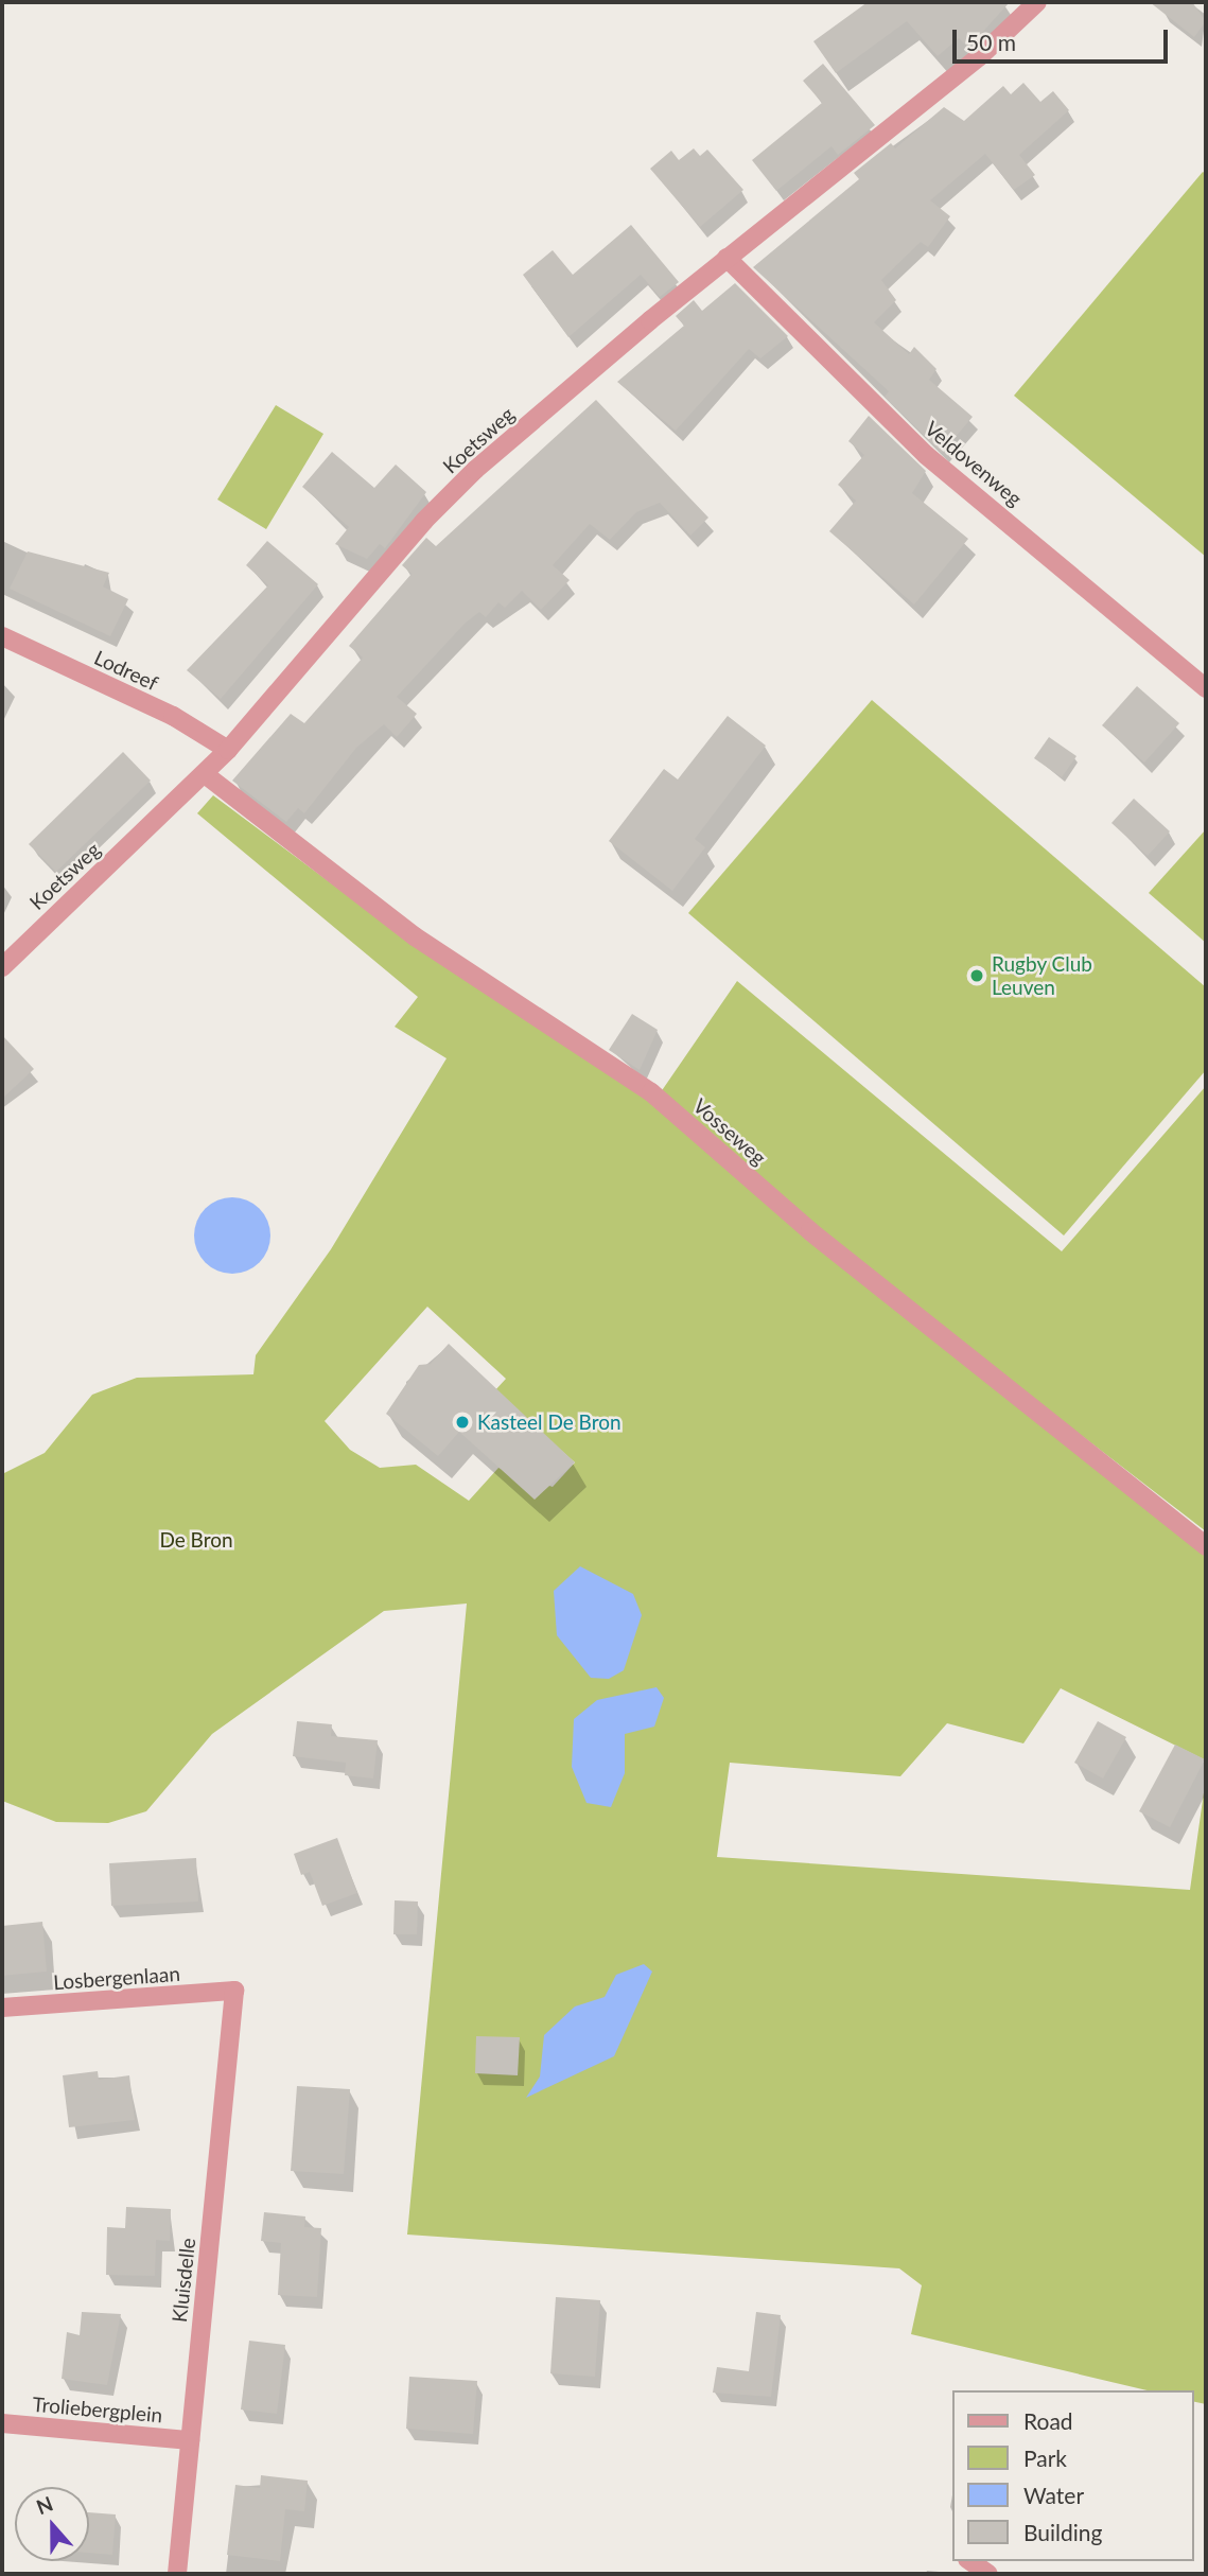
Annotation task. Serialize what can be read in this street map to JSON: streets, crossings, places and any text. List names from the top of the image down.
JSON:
{
  "streets": {
    "street": [
      "Koetsweg",
      "Veldovenweg",
      "Lodreef",
      "Vosseweg",
      "Losbergenlaan",
      "Kluisdelle",
      "Troliebergplein"
    ]
  },
  "crossings": [
    ["Koetsweg", "Veldovenweg"],
    ["Koetsweg", "Lodreef"],
    ["Koetsweg", "Vosseweg"],
    ["Losbergenlaan", "Kluisdelle"],
    ["Kluisdelle", "Troliebergplein"]
  ],
  "parks": ["De Bron"],
  "places": ["Rugby Club Leuven", "Kasteel De Bron"],
  "legend": [
    "Road",
    "Park",
    "Water",
    "Building"
  ],
  "scale_bar": "50 m",
  "north": "top"
}
